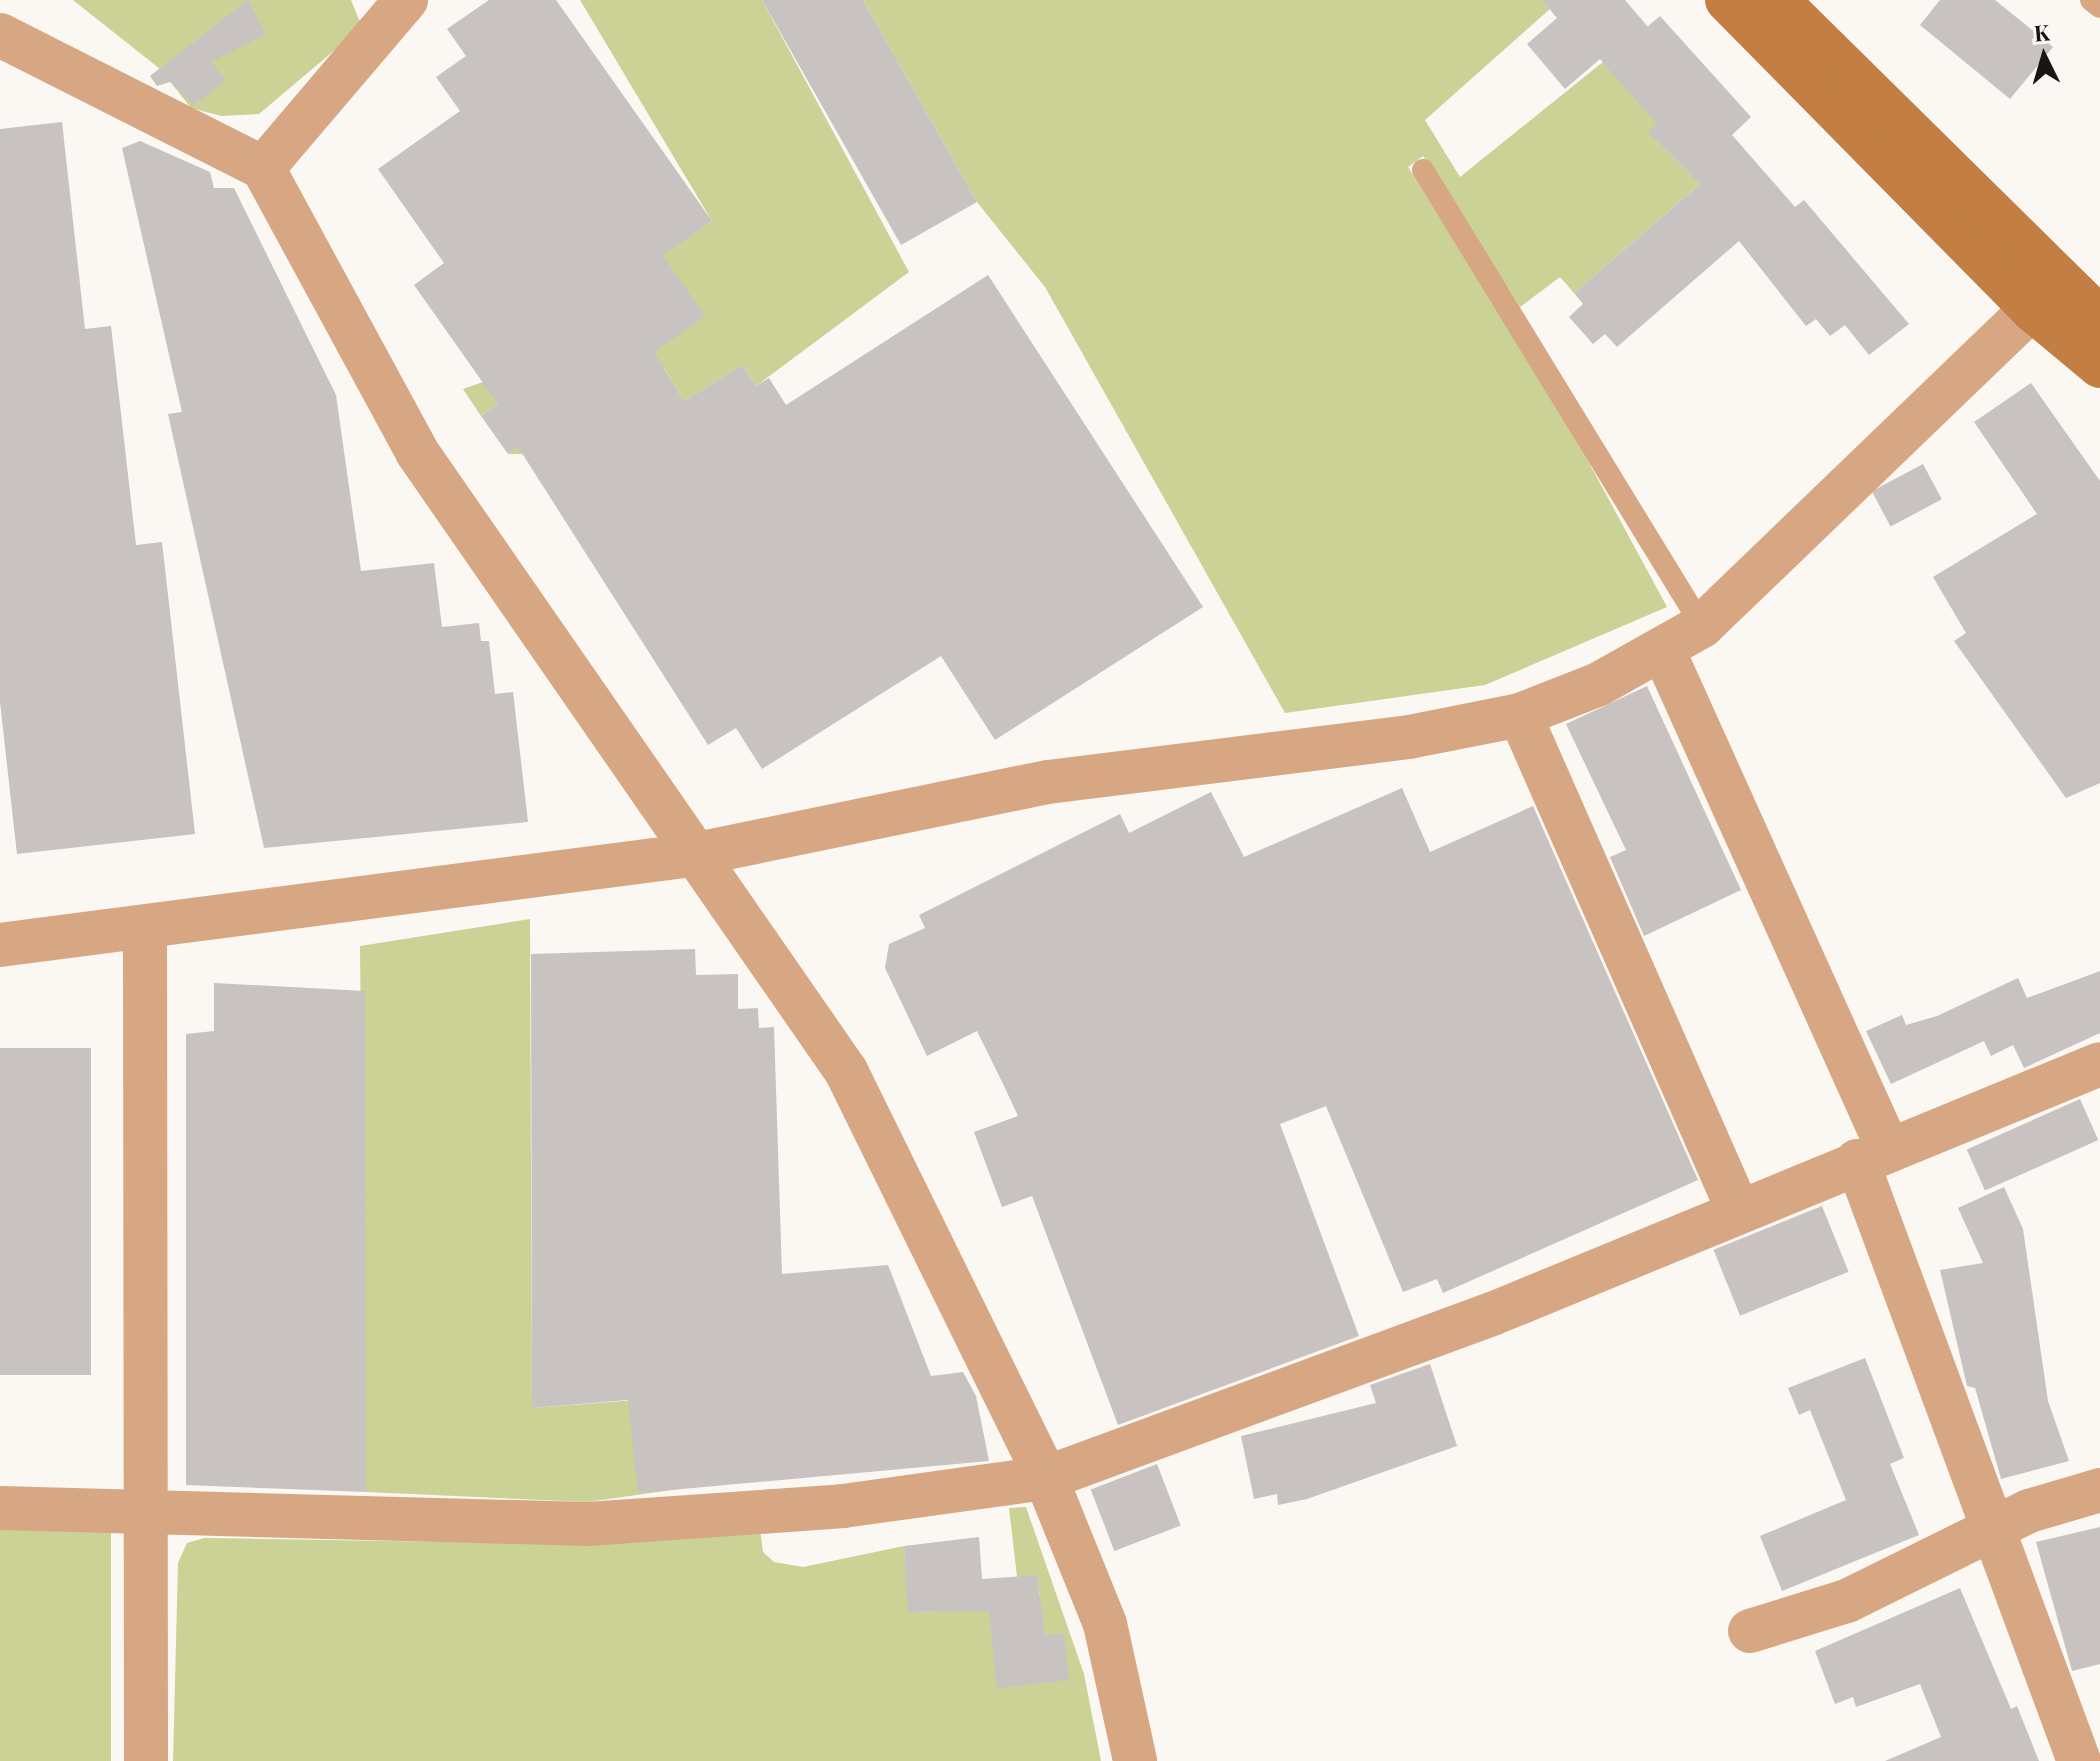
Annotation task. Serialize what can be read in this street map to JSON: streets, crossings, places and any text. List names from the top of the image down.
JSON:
{
  "north": "top"
}
